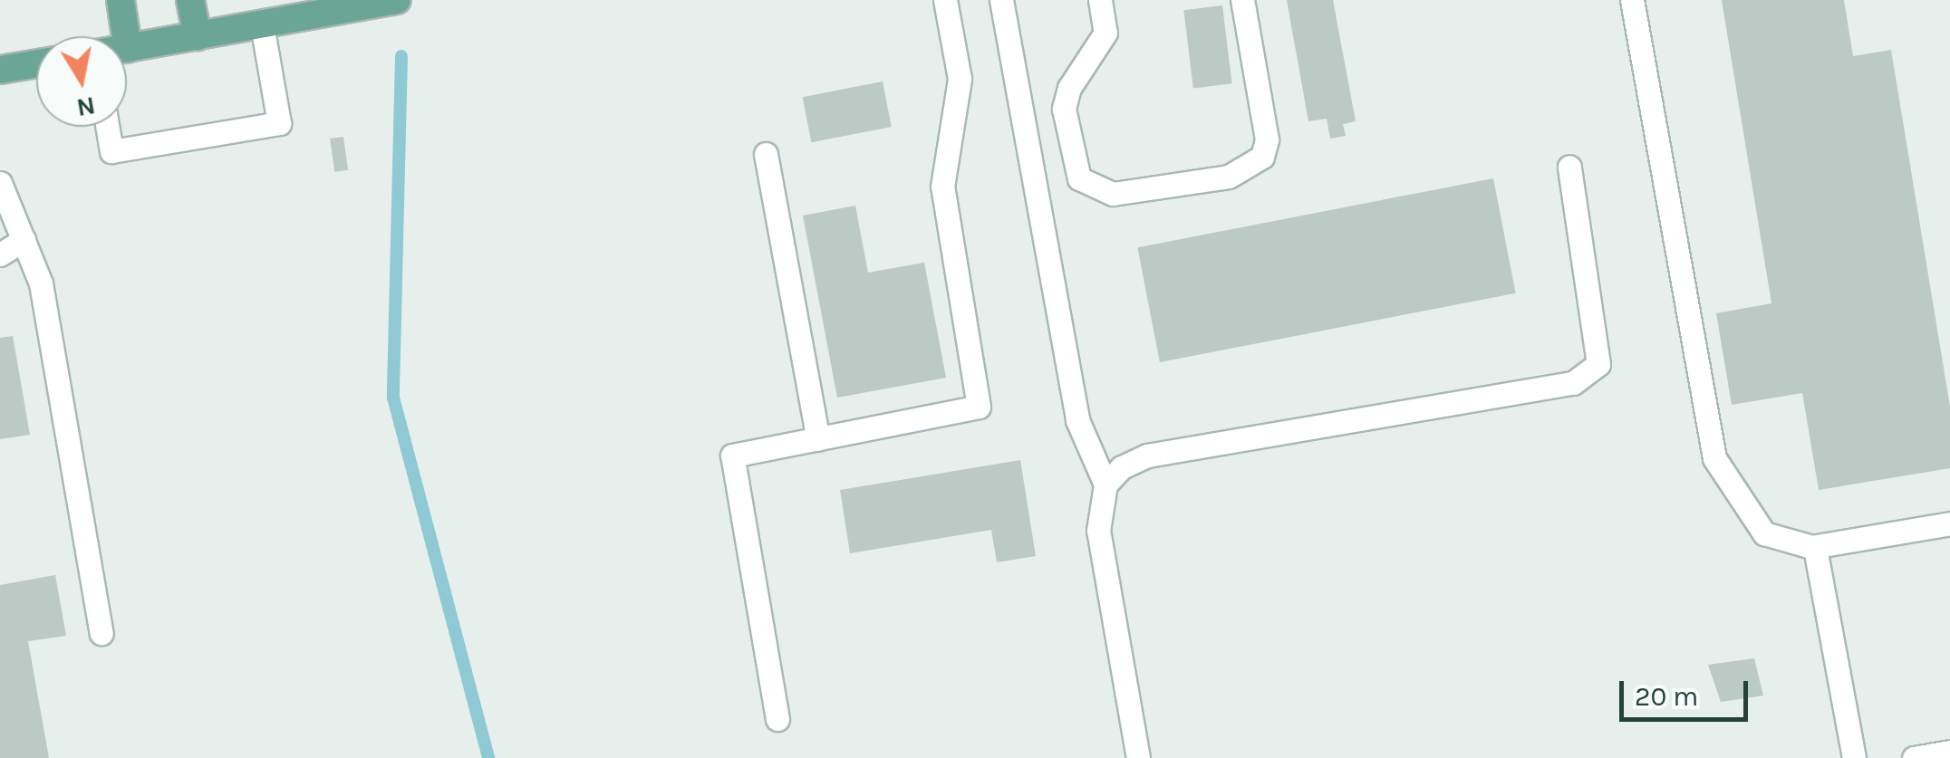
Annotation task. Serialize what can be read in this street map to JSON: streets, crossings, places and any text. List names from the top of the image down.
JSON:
{
  "scale_bar": "20 m",
  "north": "bottom"
}
